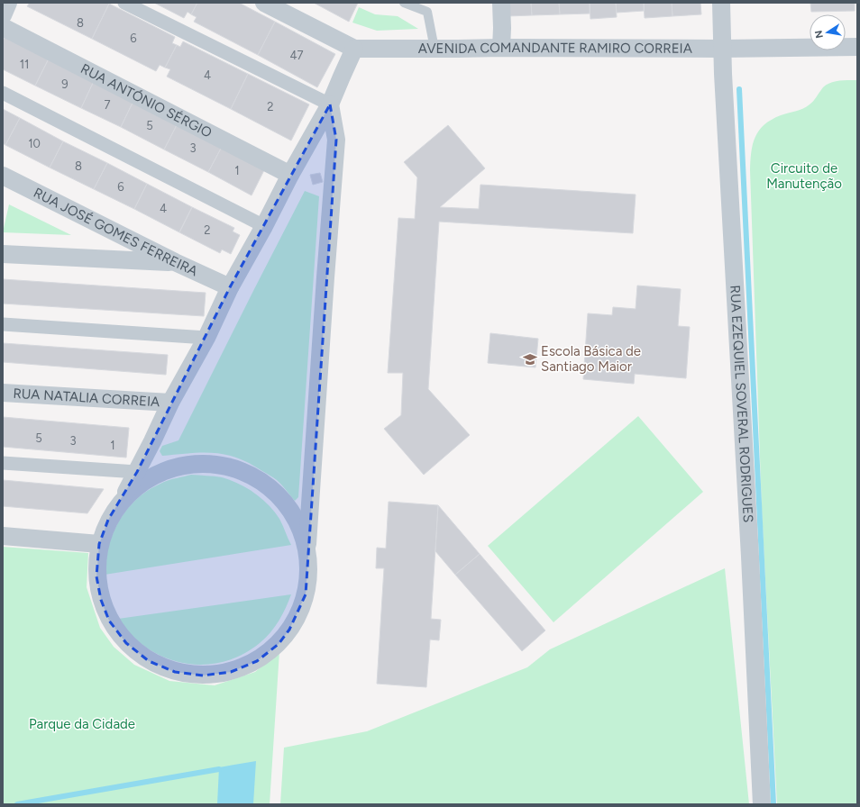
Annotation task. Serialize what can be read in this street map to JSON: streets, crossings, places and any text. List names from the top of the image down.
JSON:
{
  "streets": {
    "street": [
      "AVENIDA COMANDANTE RAMIRO CORREIA",
      "RUA ANTÓNIO SÉRGIO",
      "RUA JOSÉ GOMES FERREIRA",
      "RUA NATALIA CORREIA",
      "RUA EZEQUIEL SOVERAL RODRIGUES"
    ]
  },
  "crossings": [
    ["AVENIDA COMANDANTE RAMIRO CORREIA", "RUA EZEQUIEL SOVERAL RODRIGUES"]
  ],
  "parks": ["Circuito de Manutenção", "Parque da Cidade"],
  "places": {
    "school or university": ["Escola Básica de Santiago Maior"]
  },
  "house_numbers": [
    "8",
    "6",
    "47",
    "11",
    "4",
    "9",
    "7",
    "2",
    "5",
    "10",
    "3",
    "8",
    "1",
    "6",
    "4",
    "2",
    "5",
    "3",
    "1"
  ],
  "north": "left"
}
